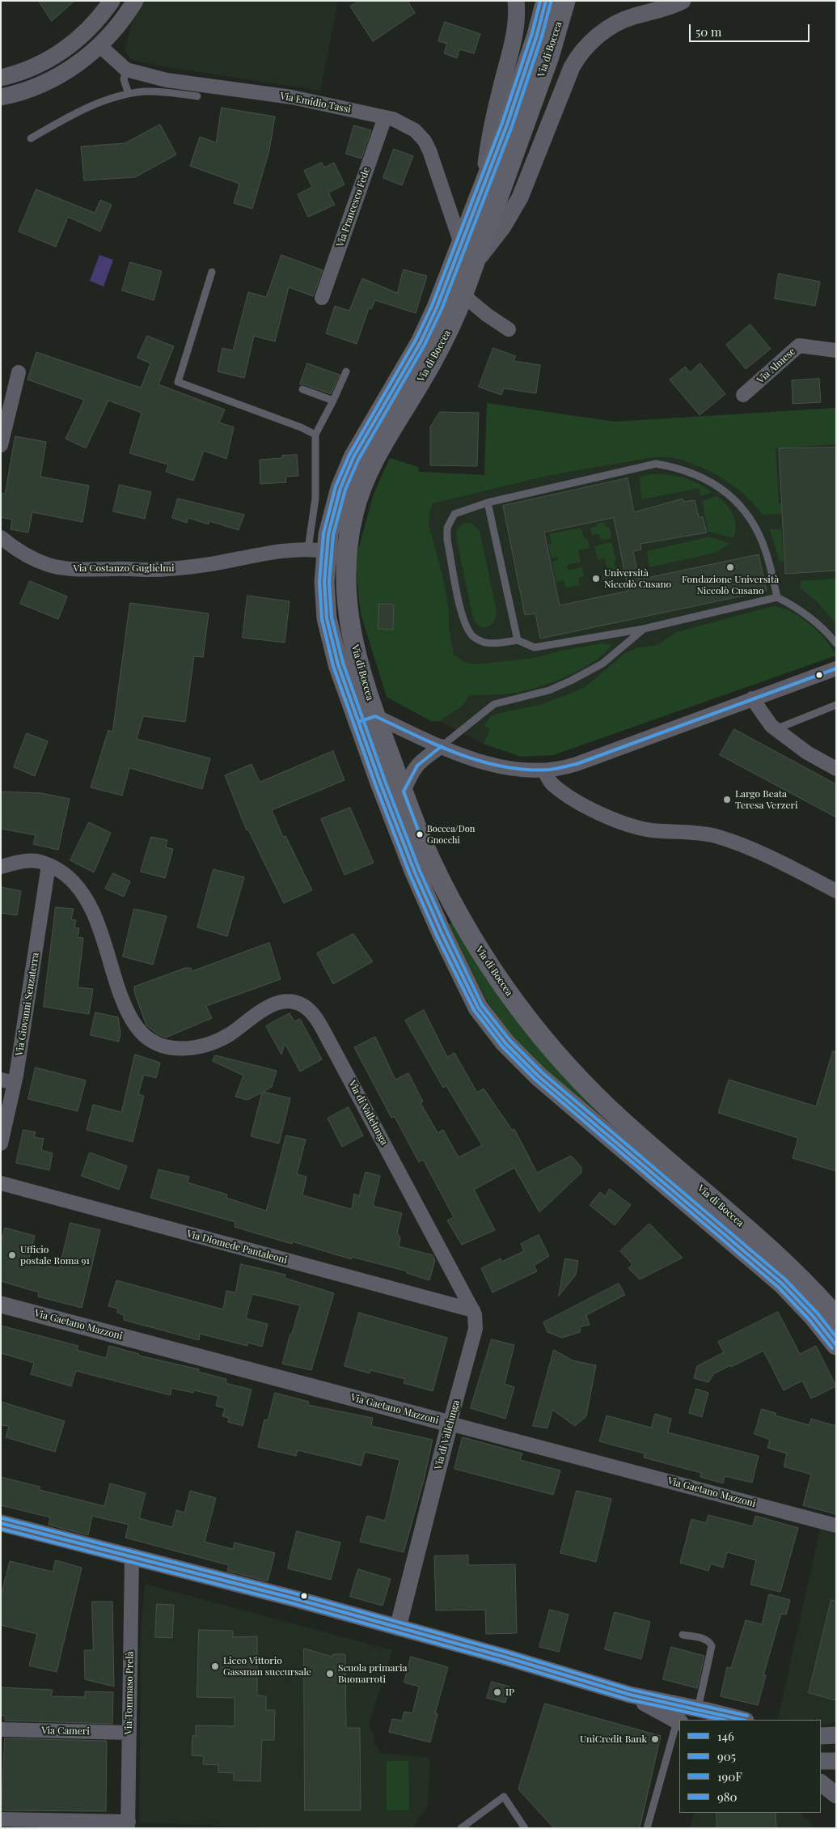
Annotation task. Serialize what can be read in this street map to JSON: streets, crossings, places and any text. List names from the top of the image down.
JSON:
{
  "streets": {
    "main road": ["Via di Boccea"],
    "street": [
      "Via Emidio Tassi",
      "Via Francesco Fede",
      "Via Almese",
      "Via Costanzo Guglielmi",
      "Via Giovanni Senzaterra",
      "Via di Vallelunga",
      "Via Diomede Pantaleoni",
      "Via Gaetano Mazzoni",
      "Via Tommaso Prelà",
      "Via Cameri"
    ]
  },
  "crossings": [
    ["Via di Boccea", "Via Emidio Tassi"],
    ["Via di Boccea", "Via Costanzo Guglielmi"],
    ["Via Emidio Tassi", "Via Francesco Fede"],
    ["Via Giovanni Senzaterra", "Via di Vallelunga"],
    ["Via di Vallelunga", "Via Diomede Pantaleoni"],
    ["Via di Vallelunga", "Via Gaetano Mazzoni"],
    ["Via Tommaso Prelà", "Via Cameri"]
  ],
  "places": [
    "Fondazione Università Niccolò Cusano",
    "Università Niccolò Cusano",
    "Largo Beata Teresa Verzeri",
    "Boccea/Don Gnocchi",
    "Ufficio postale Roma 91",
    "Liceo Vittorio Gassman succursale",
    "Scuola primaria Buonarroti",
    "IP",
    "UniCredit Bank"
  ],
  "lines": [
    "transit line 146",
    "transit line 905",
    "transit line 190F",
    "transit line 980"
  ],
  "legend": [
    "146",
    "905",
    "190F",
    "980"
  ],
  "scale_bar": "50 m"
}
